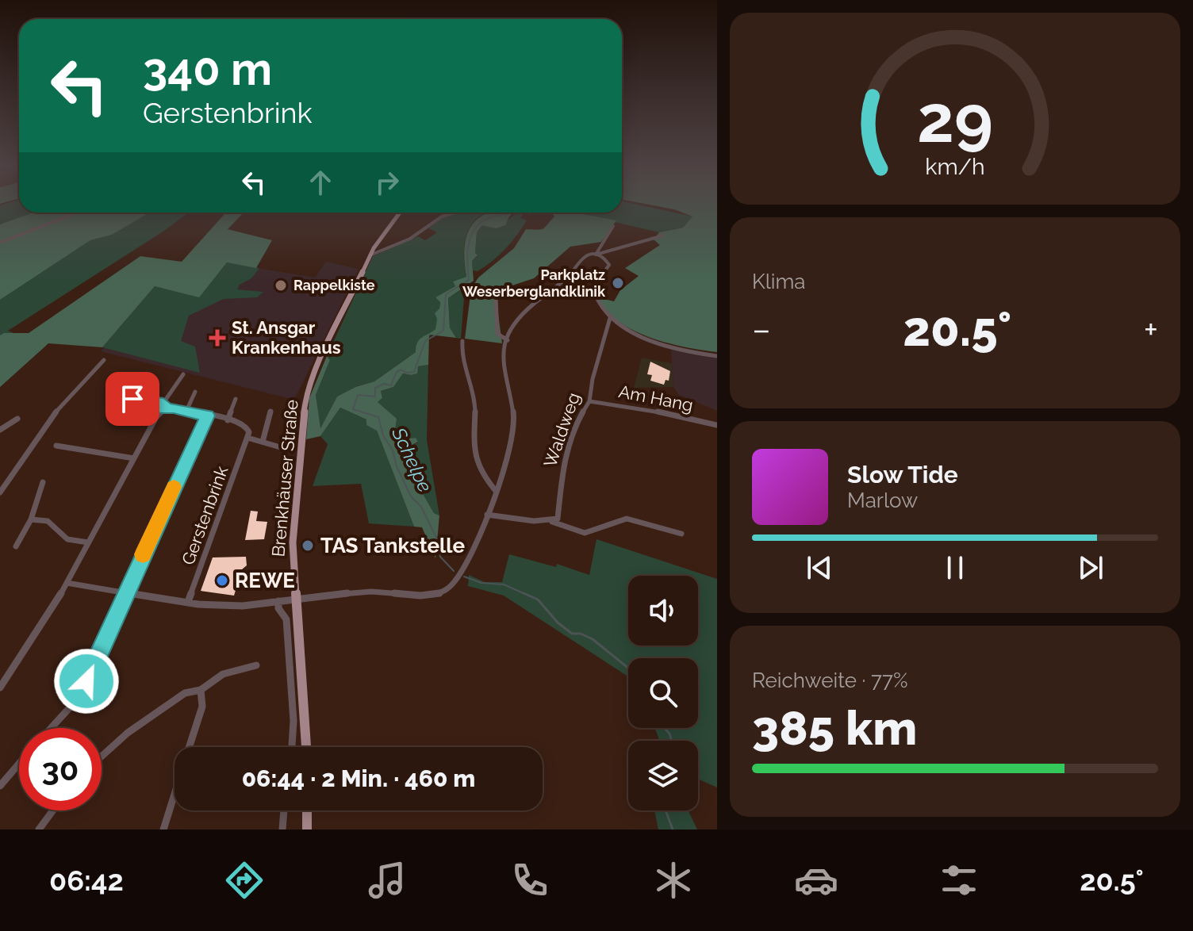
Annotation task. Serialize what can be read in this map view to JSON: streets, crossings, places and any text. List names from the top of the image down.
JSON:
{
  "streets": {
    "main road": ["Brenkhäuser Straße"],
    "street": ["Am Hang", "Waldweg", "Gerstenbrink"]
  },
  "crossings": [
    ["Am Hang", "Waldweg"]
  ],
  "water": ["Schelpe"],
  "places": {
    "other": [
      "Parkplatz Weserberglandklinik",
      "Rappelkiste",
      "TAS Tankstelle",
      "REWE"
    ],
    "health": ["St. Ansgar Krankenhaus"]
  },
  "page": {
    "turn": ["340 m", "Gerstenbrink"],
    "tile": [
      "Klima",
      ["Reichweite · 77%", "385 km"]
    ],
    "heat": ["−", "20.5°", "+"],
    "song": ["Slow Tide", "Marlow"],
    "limit": "30",
    "trip": "06:44 · 2 Min. · 460 m",
    "tabs": ["06:42", "20.5°"],
    "gauge": ["29", "km/h"]
  }
}
